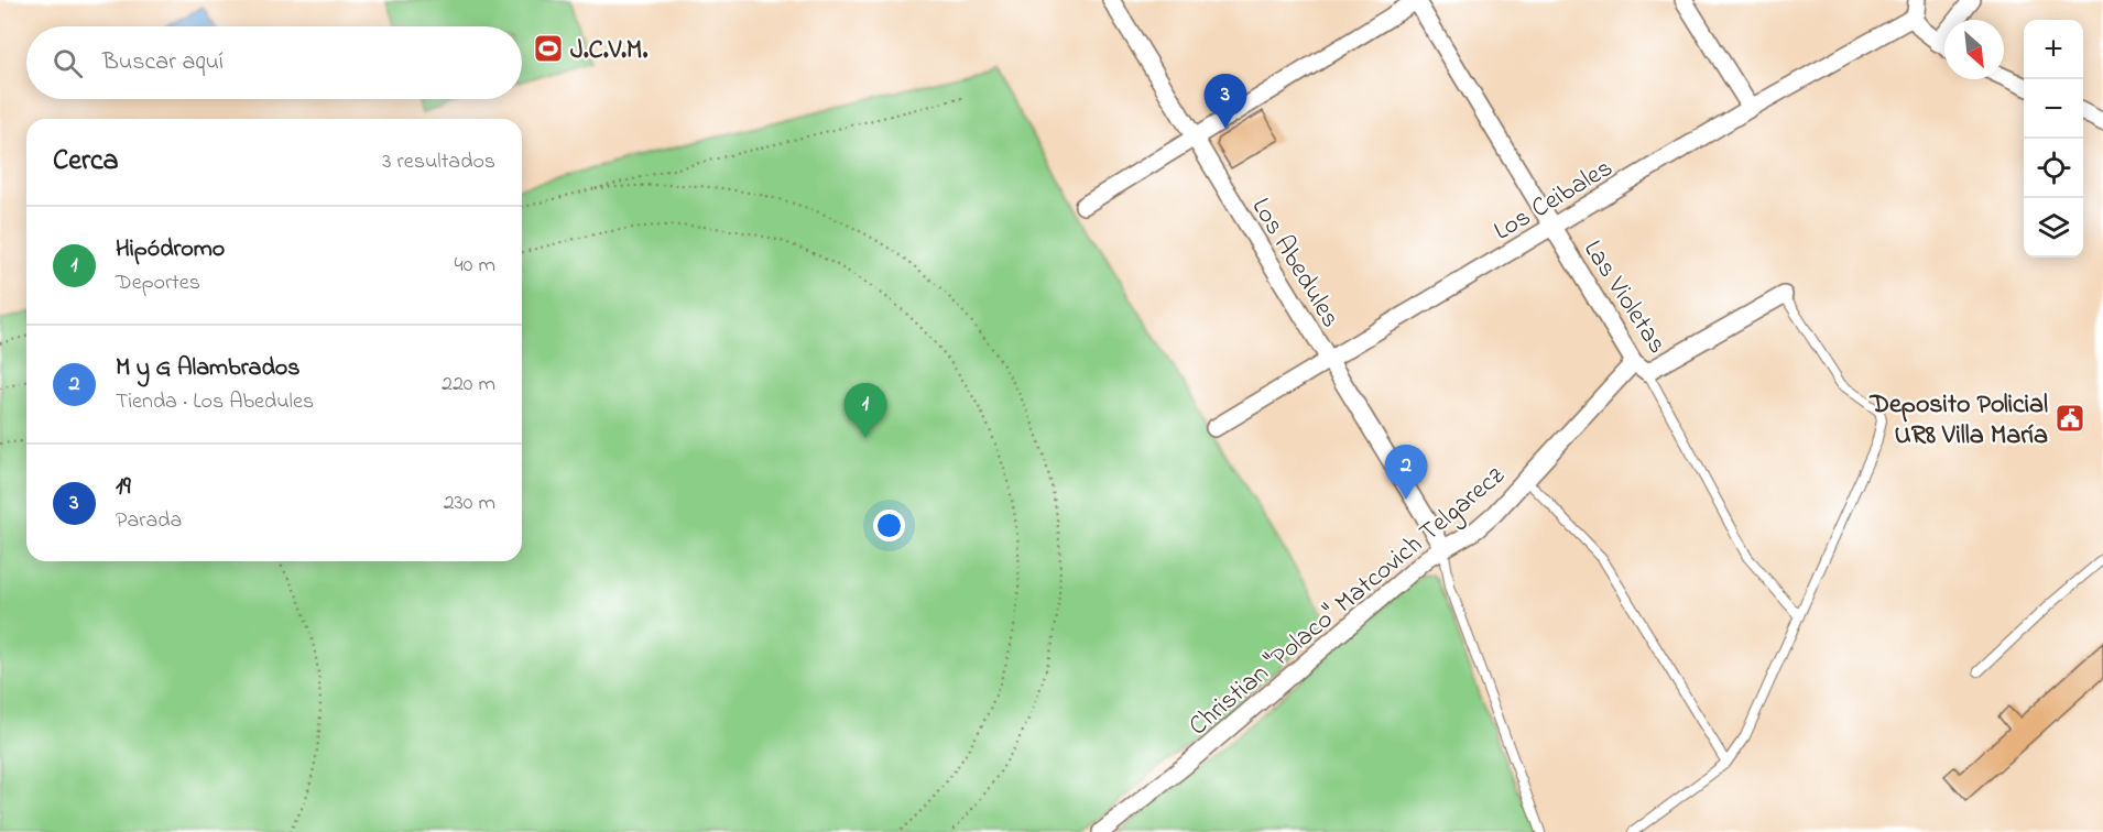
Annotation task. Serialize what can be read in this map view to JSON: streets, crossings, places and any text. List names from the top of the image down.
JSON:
{
  "streets": {
    "street": [
      "Los Ceibales",
      "Los Abedules",
      "Las Violetas",
      "Christian \"Polaco\" Matcovich Telgarecz"
    ]
  },
  "crossings": [
    ["Los Ceibales", "Los Abedules"],
    ["Los Ceibales", "Las Violetas"],
    ["Los Abedules", "Christian \"Polaco\" Matcovich Telgarecz"],
    ["Las Violetas", "Christian \"Polaco\" Matcovich Telgarecz"]
  ],
  "places": {
    "sports": ["J.C.V.M."],
    "public building": ["Deposito Policial UR8 Villa María"]
  },
  "north": "bottom right",
  "page": {
    "map_buttons": ["+", "−"],
    "search": "Buscar aquí",
    "pins": ["3", "1", "2"],
    "heading": ["Cerca", "3 resultados"],
    "list": [
      {
        "mark": "1",
        "name": "Hipódromo",
        "note": "Deportes",
        "value": "40 m"
      },
      {
        "mark": "2",
        "name": "M y G Alambrados",
        "note": "Tienda · Los Abedules",
        "value": "220 m"
      },
      {
        "mark": "3",
        "name": "19",
        "note": "Parada",
        "value": "230 m"
      }
    ]
  }
}
